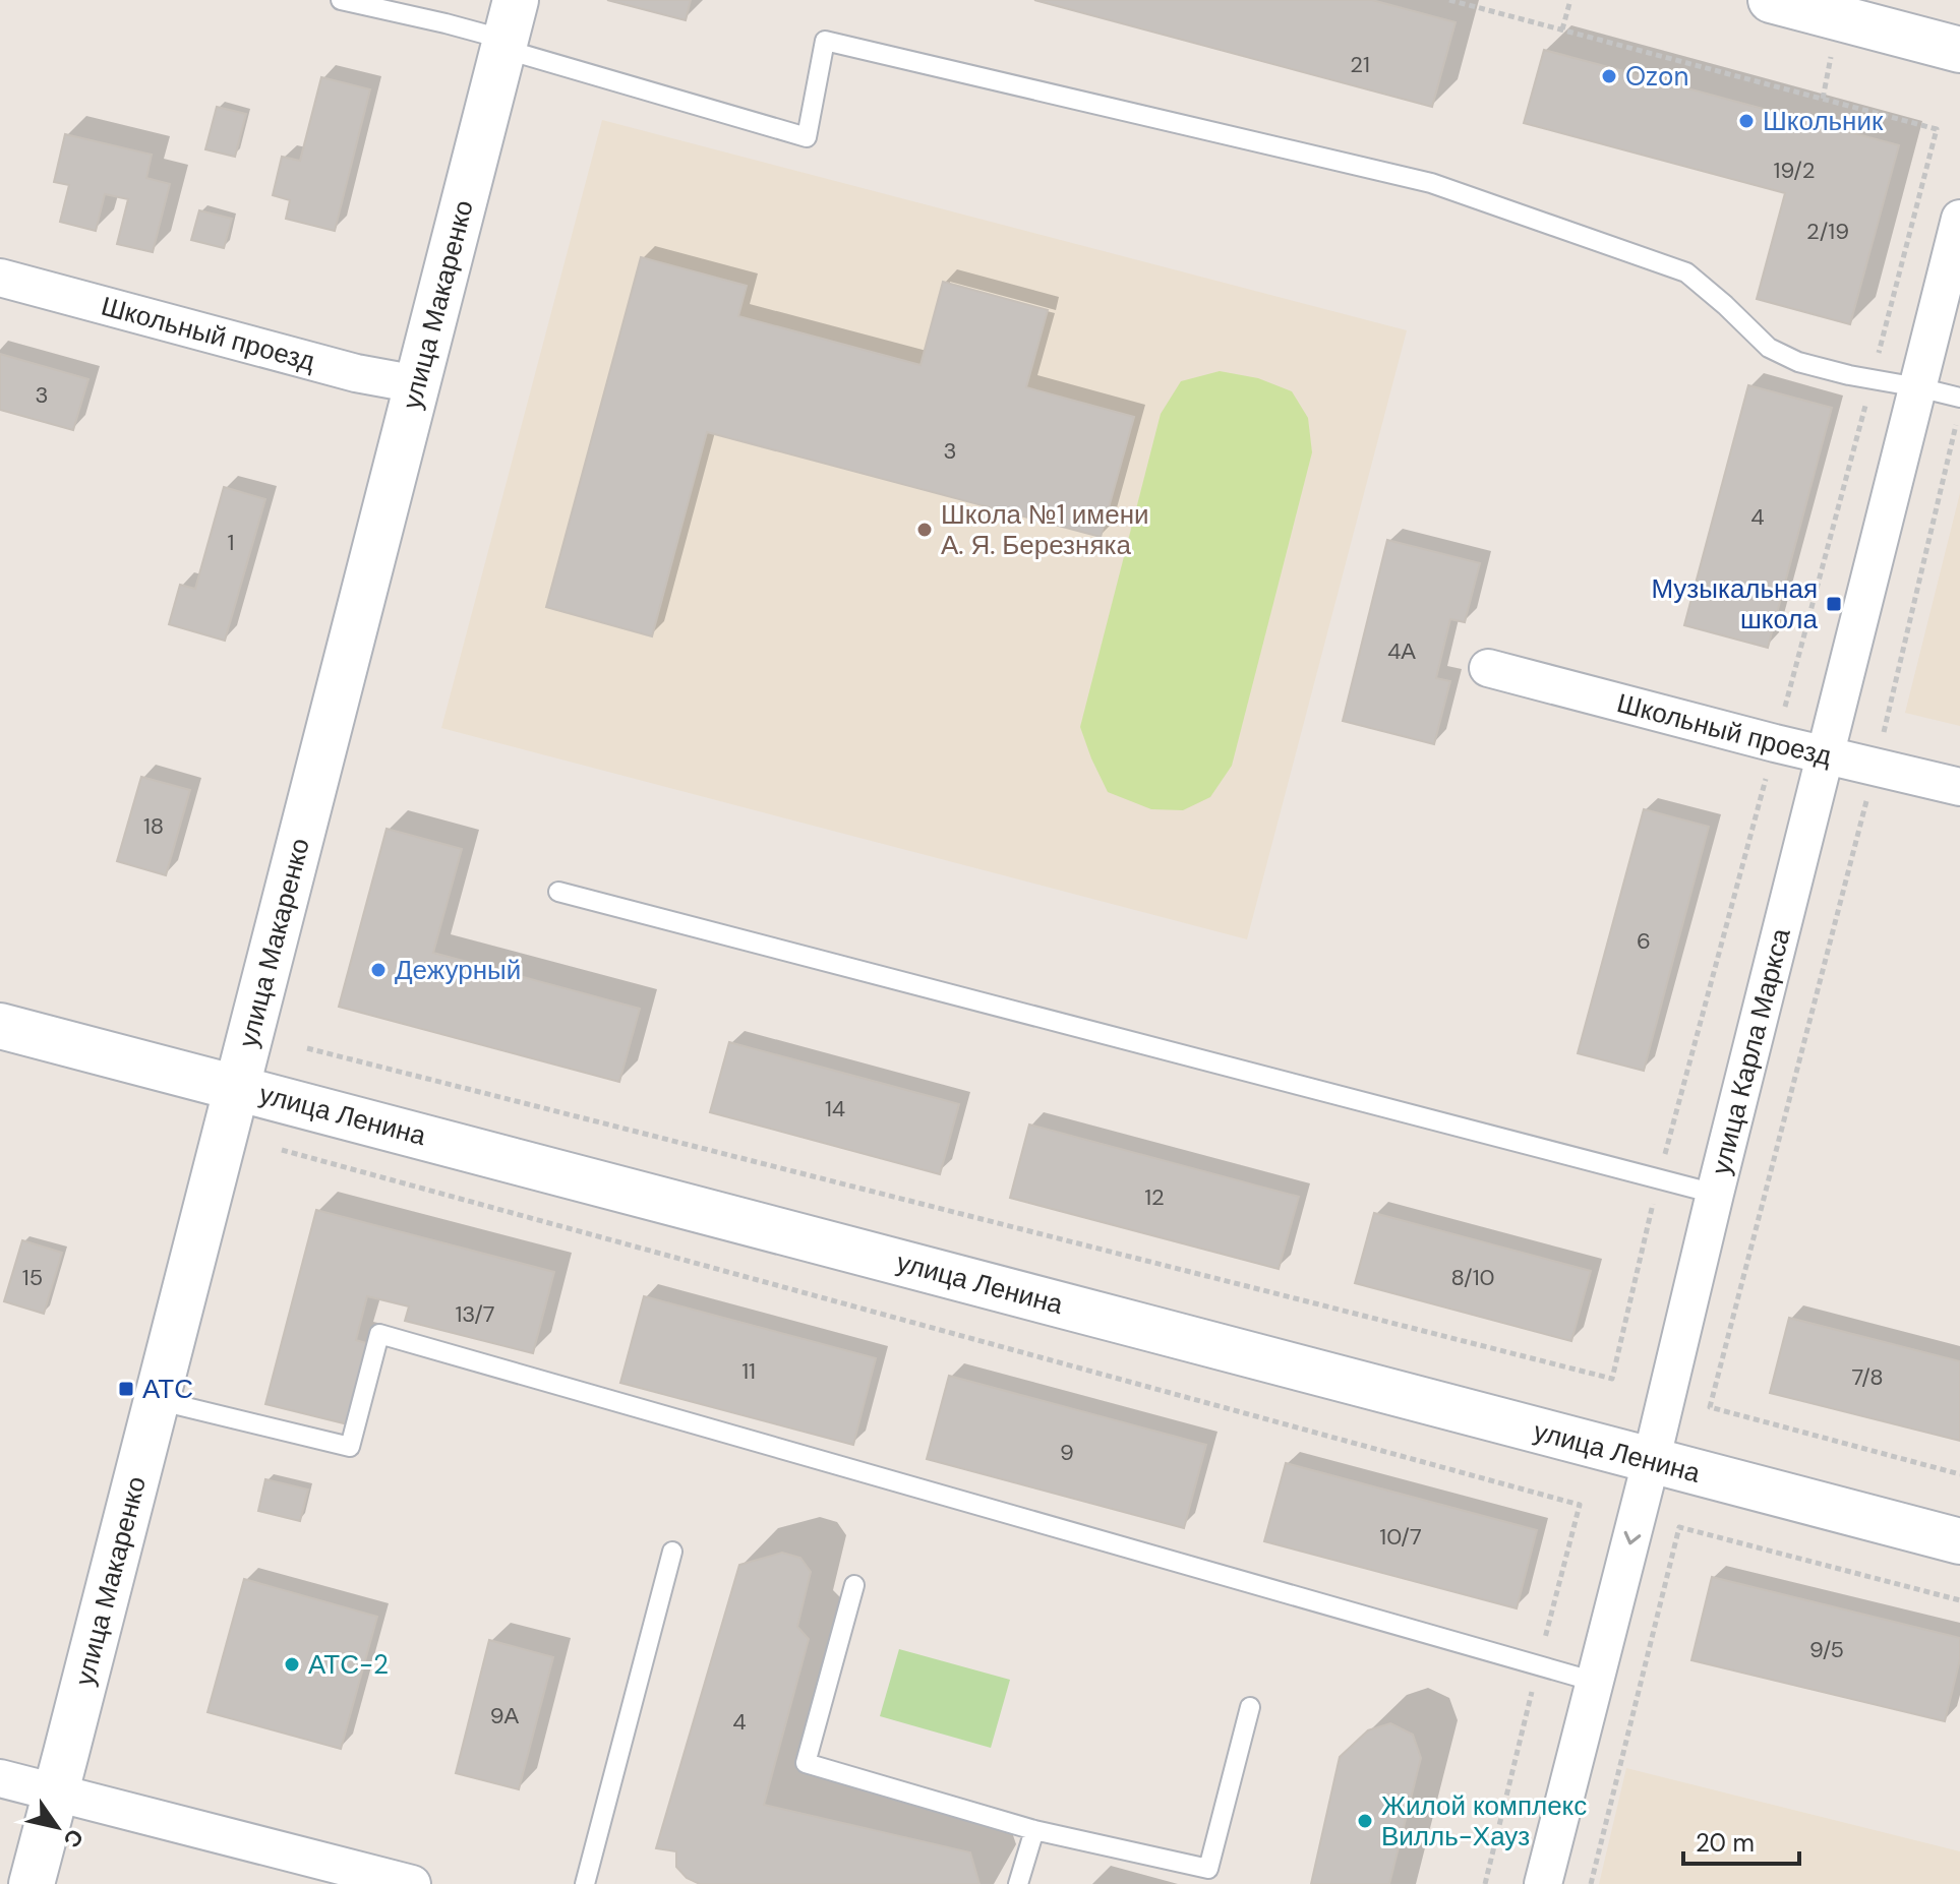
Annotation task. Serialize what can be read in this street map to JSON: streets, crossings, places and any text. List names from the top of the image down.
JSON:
{
  "streets": {
    "main road": ["улица Макаренко", "улица Ленина"],
    "street": ["Школьный проезд", "улица Карла Маркса"]
  },
  "crossings": [
    ["улица Макаренко", "Школьный проезд"],
    ["улица Макаренко", "улица Ленина"],
    ["Школьный проезд", "улица Карла Маркса"],
    ["улица Карла Маркса", "улица Ленина"]
  ],
  "places": {
    "other": [
      "Ozon",
      "Школьник",
      "Школа №1 имени А. Я. Березняка",
      "Дежурный",
      "АТС-2",
      "Жилой комплекс Вилль-Хауз"
    ],
    "transit": ["Музыкальная школа", "АТС"]
  },
  "house_numbers": [
    "21",
    "19/2",
    "2/19",
    "3",
    "3",
    "4",
    "1",
    "4А",
    "18",
    "6",
    "14",
    "12",
    "15",
    "8/10",
    "13/7",
    "11",
    "7/8",
    "9",
    "10/7",
    "9/5",
    "9А",
    "4"
  ],
  "scale_bar": "20 m",
  "north": "bottom right"
}
